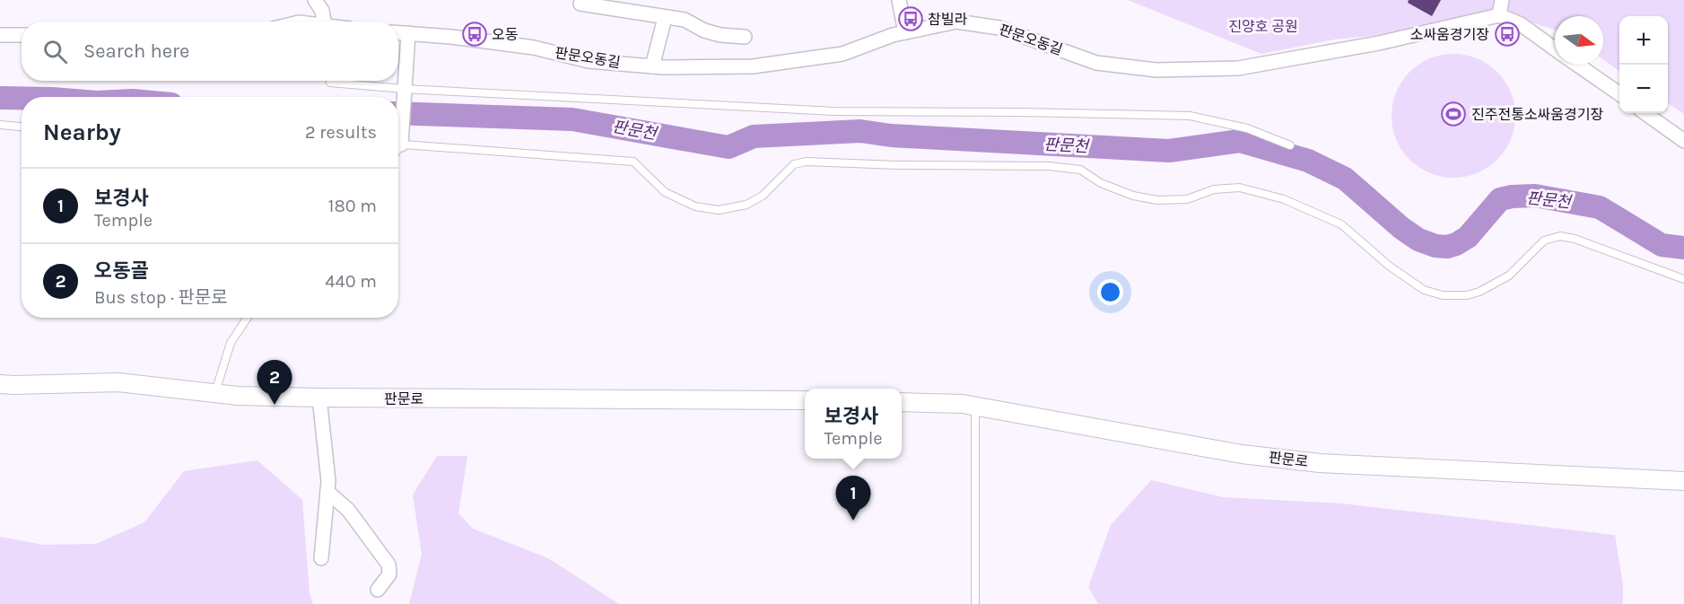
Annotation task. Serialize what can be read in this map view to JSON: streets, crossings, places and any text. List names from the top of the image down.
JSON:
{
  "streets": {
    "street": ["판문오동길", "판문로"]
  },
  "water": ["판문천"],
  "parks": ["진양호 공원"],
  "places": {
    "bus stop": ["참빌라", "오동", "소싸움경기장"],
    "sports": ["진주전통소싸움경기장"]
  },
  "north": "right",
  "page": {
    "map_buttons": ["+", "−"],
    "search": "Search here",
    "heading": ["Nearby", "2 results"],
    "list": [
      {
        "mark": "1",
        "name": "보경사",
        "note": "Temple",
        "value": "180 m"
      },
      {
        "mark": "2",
        "name": "오동골",
        "note": "Bus stop · 판문로",
        "value": "440 m"
      }
    ],
    "pins": ["2", "1"],
    "popup": ["보경사", "Temple"]
  }
}
